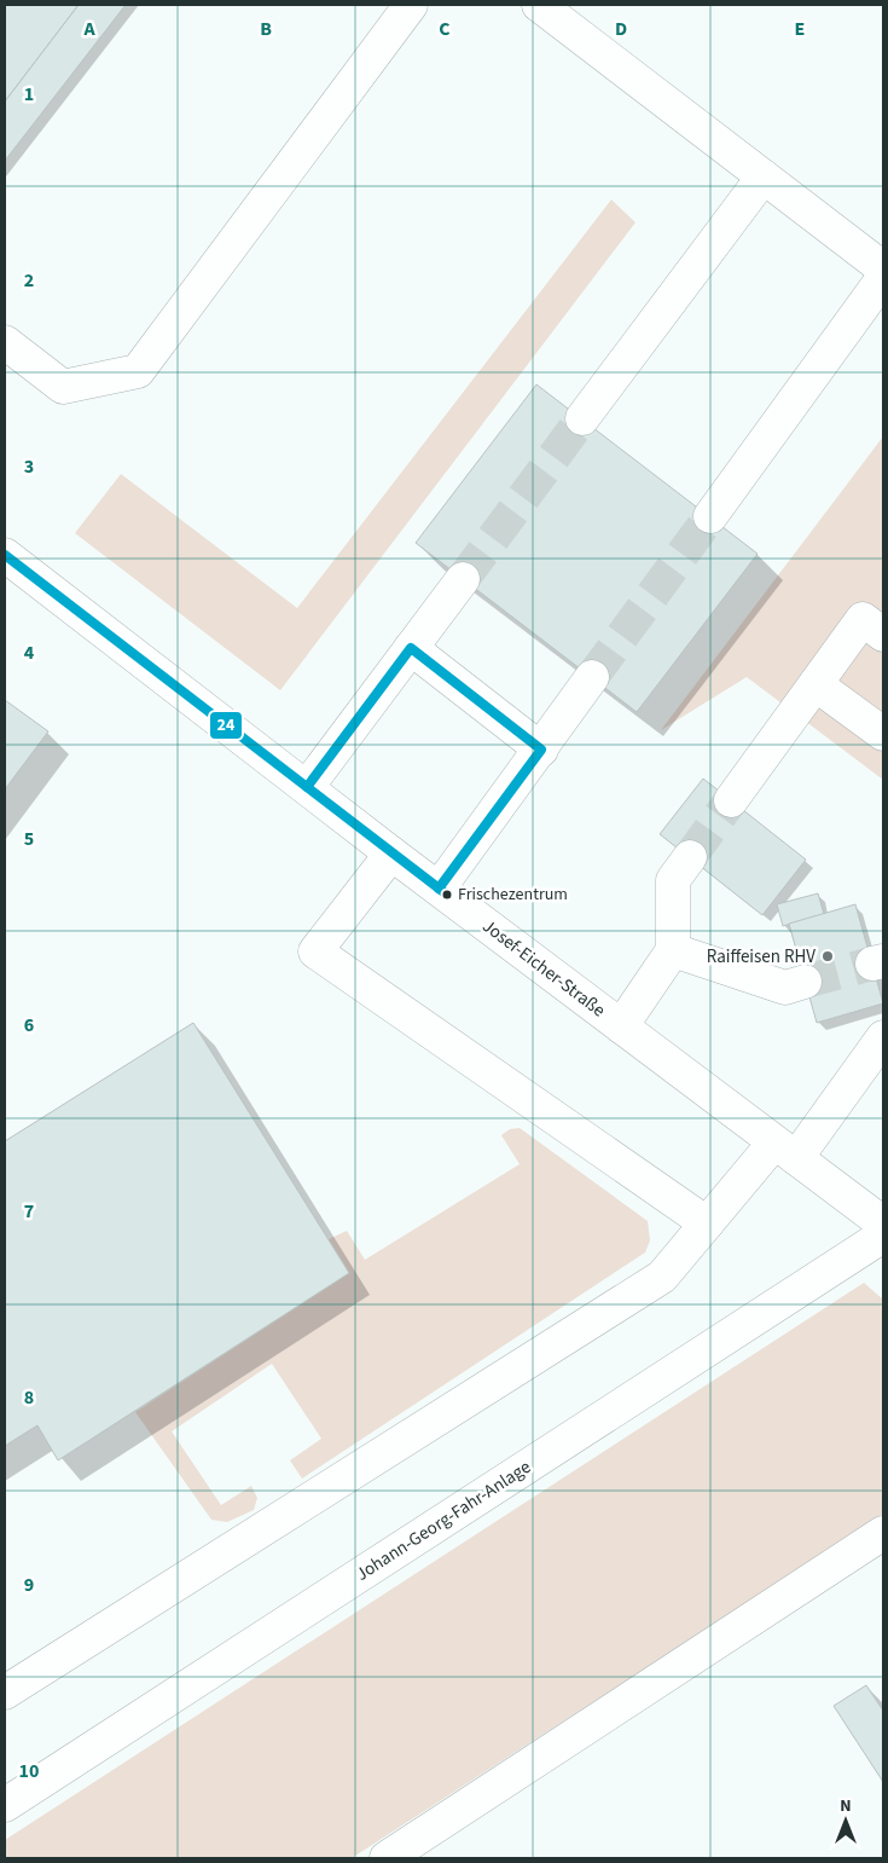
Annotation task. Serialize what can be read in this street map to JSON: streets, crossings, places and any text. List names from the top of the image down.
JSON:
{
  "streets": {
    "street": ["Josef-Eicher-Straße", "Johann-Georg-Fahr-Anlage"]
  },
  "places": ["Frischezentrum", "Raiffeisen RHV"],
  "lines": ["transit line 24"],
  "north": "top",
  "grid": {
    "columns": [
      "A",
      "B",
      "C",
      "D",
      "E"
    ],
    "rows": [
      "1",
      "2",
      "3",
      "4",
      "5",
      "6",
      "7",
      "8",
      "9",
      "10"
    ]
  }
}
